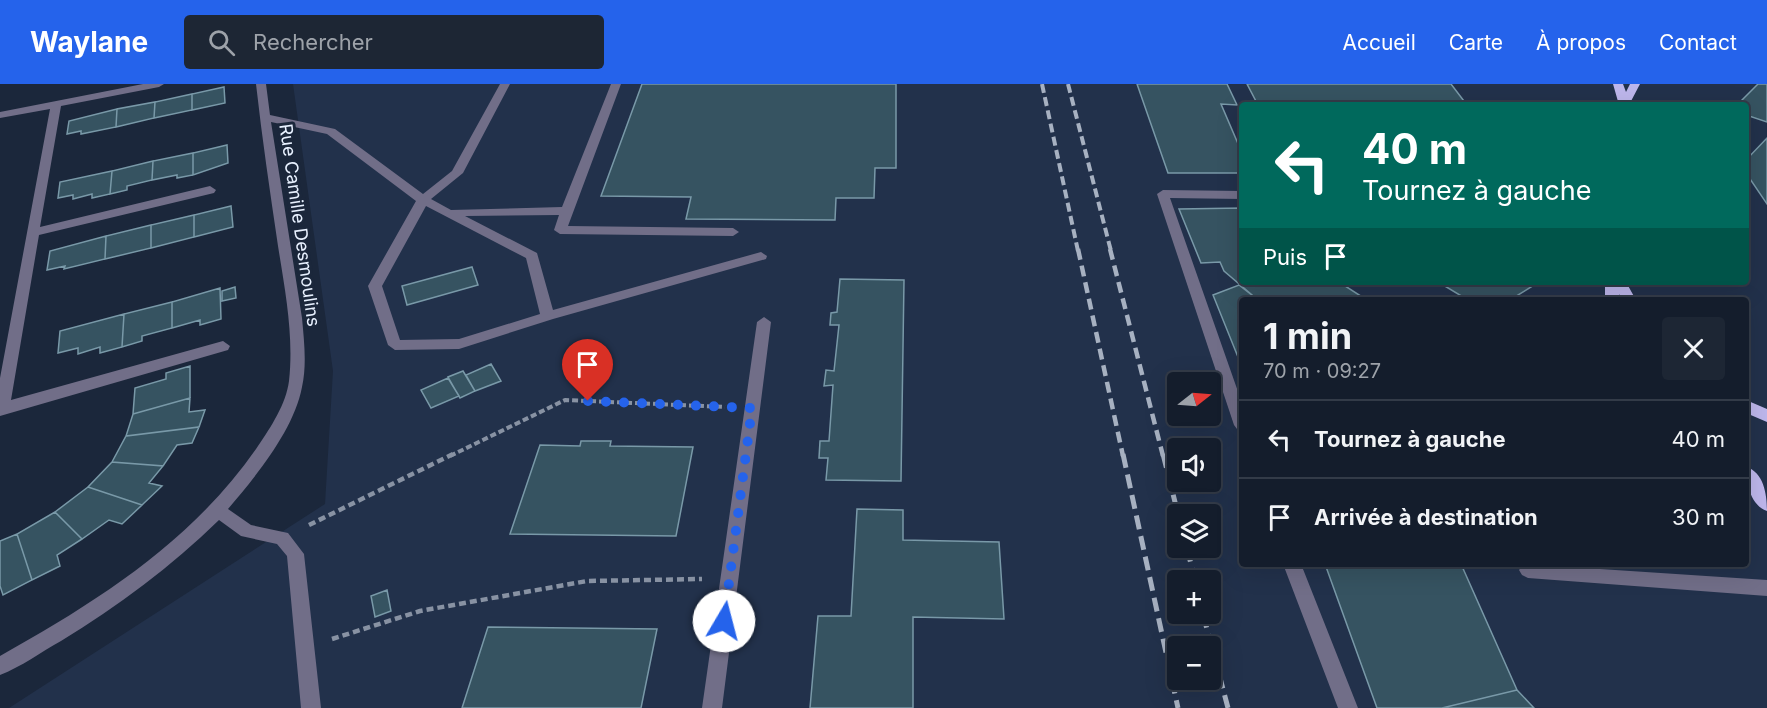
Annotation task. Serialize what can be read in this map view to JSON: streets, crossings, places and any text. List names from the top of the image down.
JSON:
{
  "streets": {
    "street": ["Rue Camille Desmoulins"]
  },
  "north": "right",
  "page": {
    "header": "Waylane",
    "search": "Rechercher",
    "nav": [
      "Accueil",
      "Carte",
      "À propos",
      "Contact"
    ],
    "turn": ["40 m", "Tournez à gauche"],
    "then": "Puis",
    "heading": ["1 min", "70 m · 09:27"],
    "map_buttons": ["+", "−"],
    "list": [
      {
        "name": "Tournez à gauche",
        "value": "40 m"
      },
      {
        "name": "Arrivée à destination",
        "value": "30 m"
      }
    ]
  }
}
